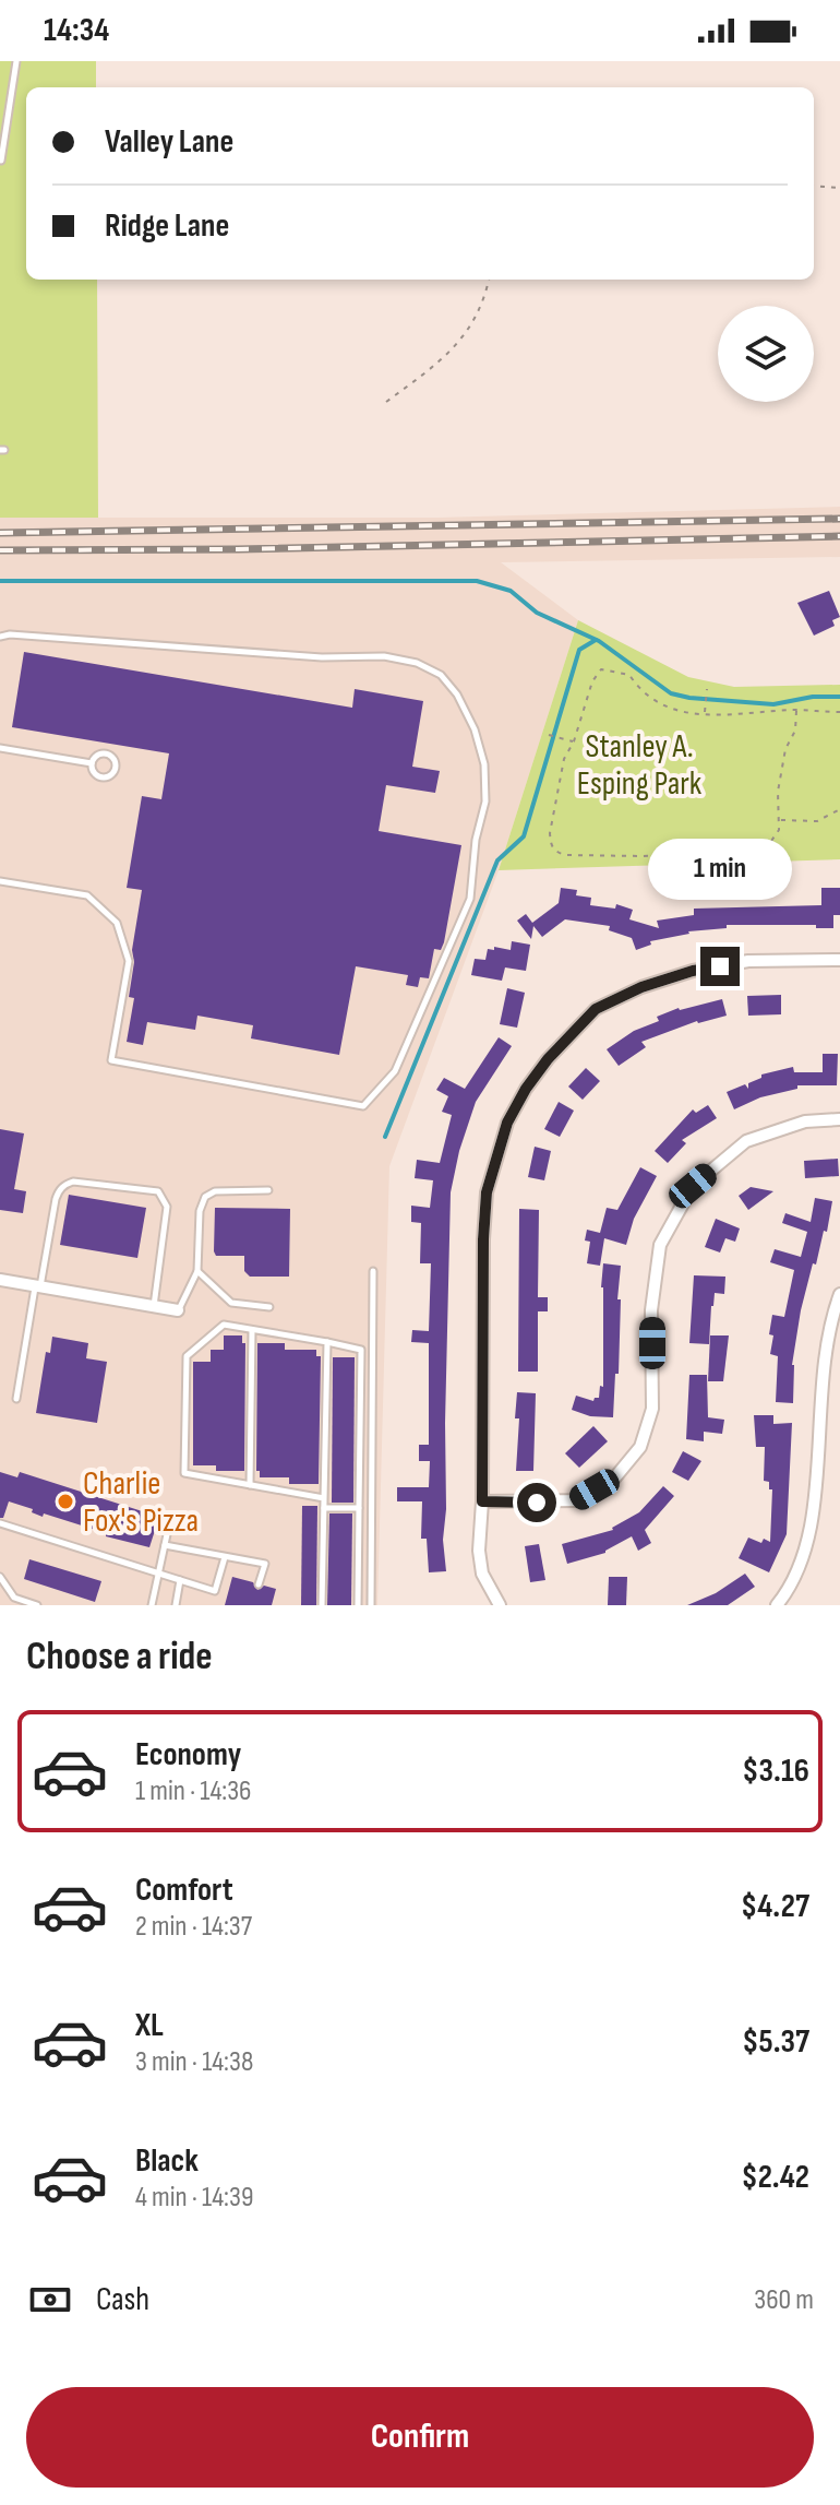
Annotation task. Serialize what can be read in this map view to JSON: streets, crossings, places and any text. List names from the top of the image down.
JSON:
{
  "parks": ["Stanley A. Esping Park"],
  "places": ["Charlie Fox's Pizza"],
  "page": {
    "status": "14:34",
    "banner": ["Valley Lane", "Ridge Lane"],
    "bubble": "1 min",
    "heading": "Choose a ride",
    "list": [
      {
        "name": "Economy",
        "note": "1 min · 14:36",
        "value": "$3.16"
      },
      {
        "name": "Comfort",
        "note": "2 min · 14:37",
        "value": "$4.27"
      },
      {
        "name": "XL",
        "note": "3 min · 14:38",
        "value": "$5.37"
      },
      {
        "name": "Black",
        "note": "4 min · 14:39",
        "value": "$2.42"
      }
    ],
    "pay": ["Cash", "360 m"],
    "buttons": "Confirm"
  }
}
